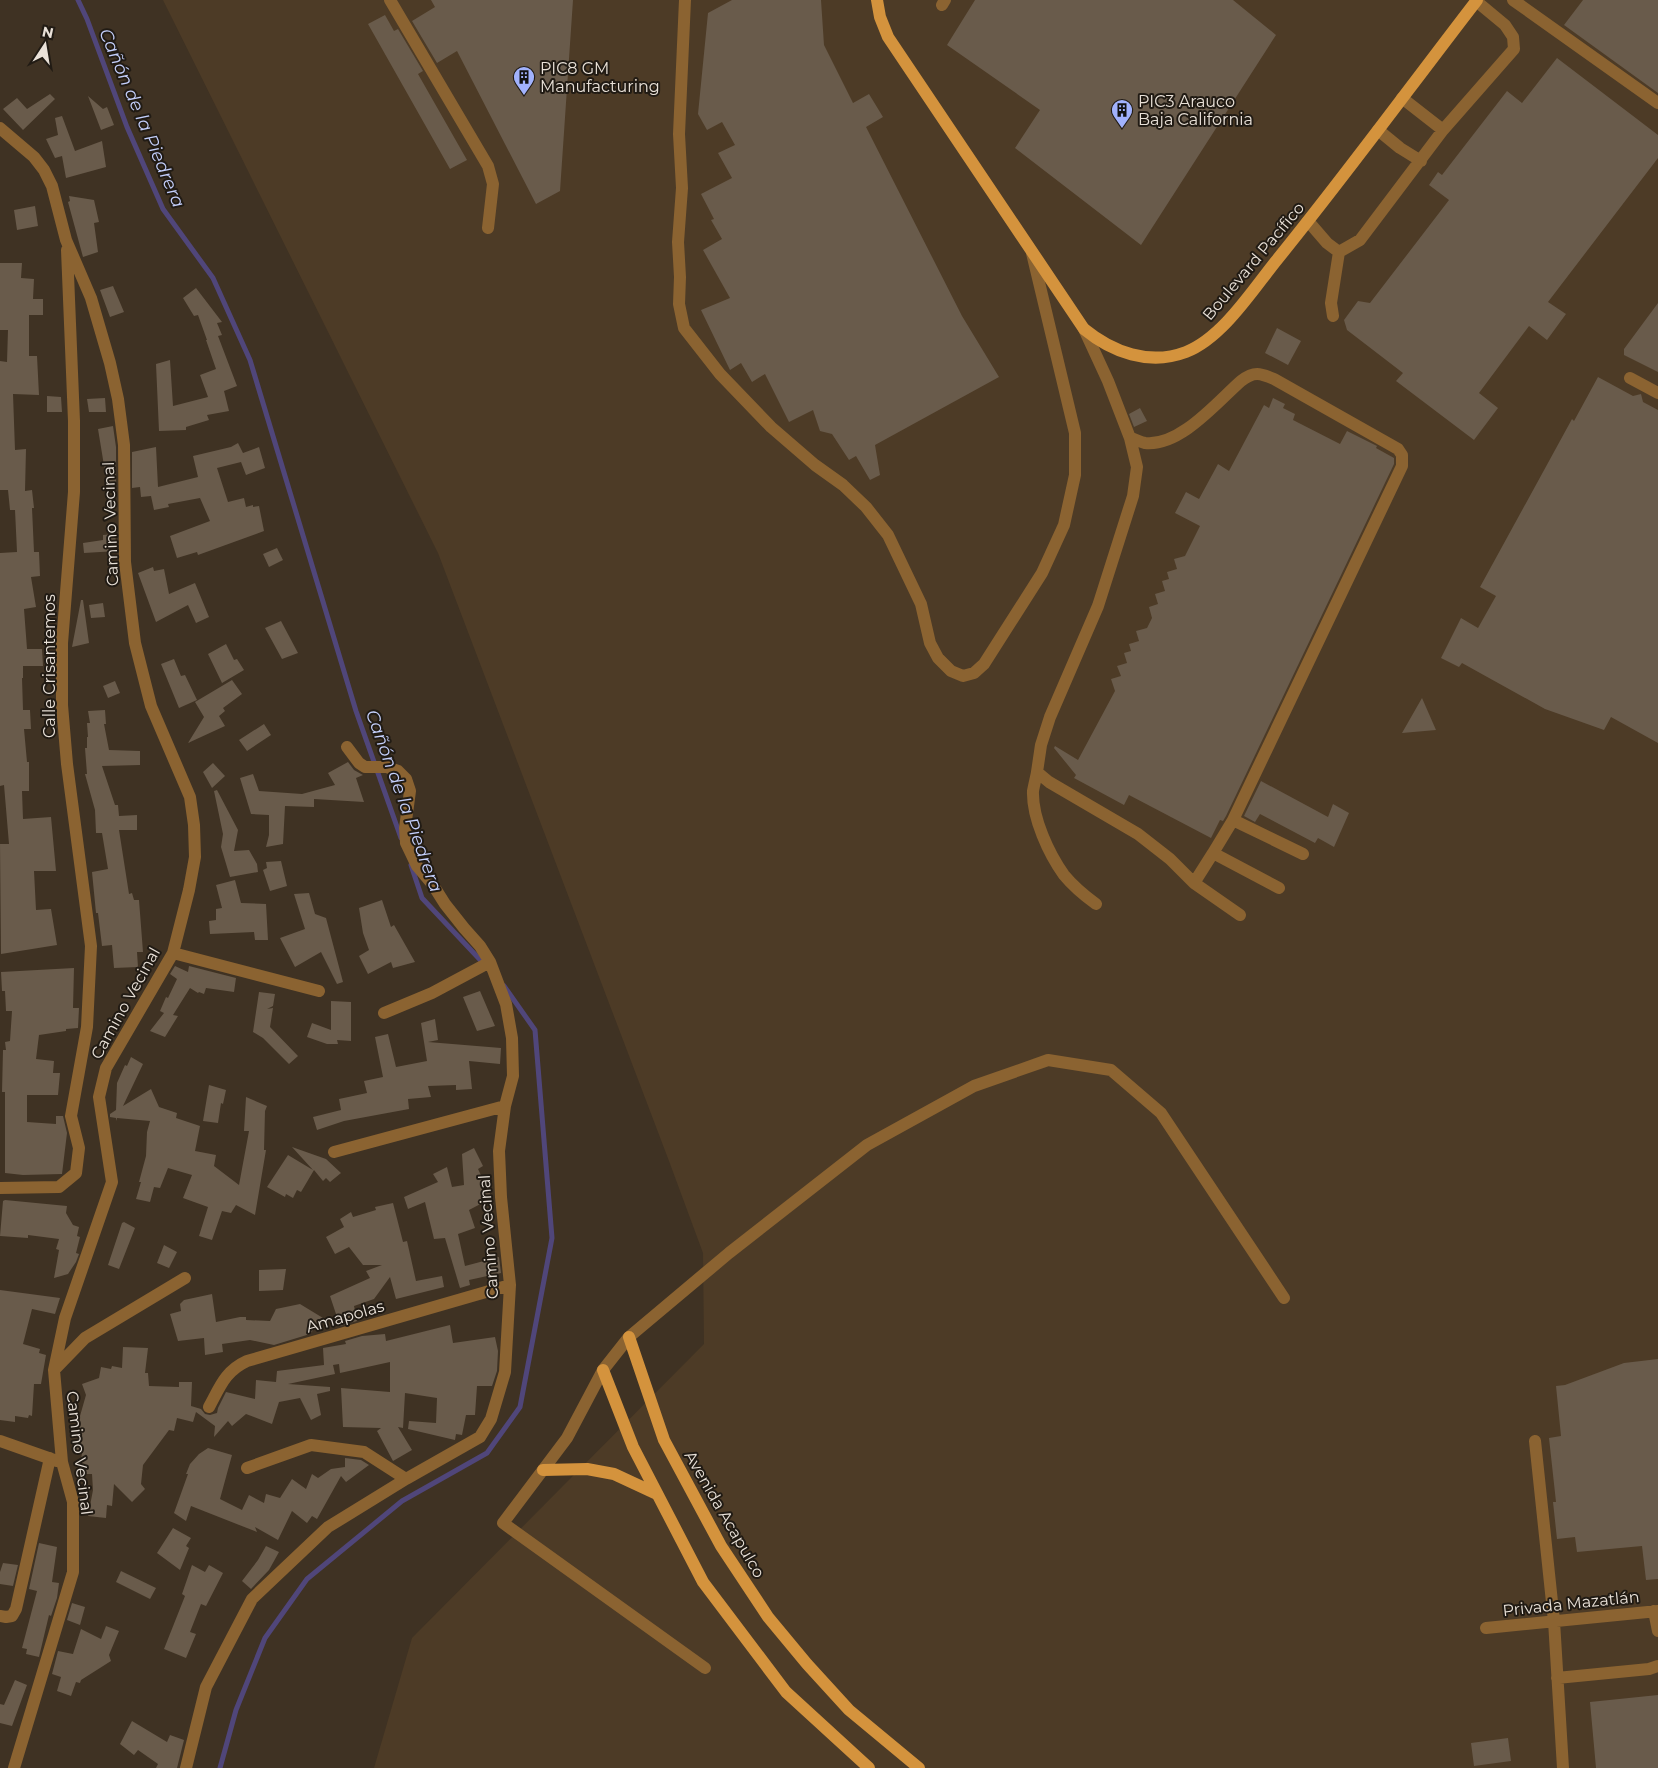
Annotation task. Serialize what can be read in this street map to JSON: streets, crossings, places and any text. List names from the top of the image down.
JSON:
{
  "streets": {
    "main road": ["Boulevard Pacífico", "Avenida Acapulco"],
    "street": [
      "Camino Vecinal",
      "Calle Crisantemos",
      "Amapolas",
      "Privada Mazatlán"
    ]
  },
  "crossings": [
    ["Camino Vecinal", "Calle Crisantemos"],
    ["Camino Vecinal", "Amapolas"]
  ],
  "water": ["Cañón de la Piedrera"],
  "places": {
    "building": ["PIC8 GM Manufacturing", "PIC3 Arauco Baja California"]
  },
  "north": "top"
}
